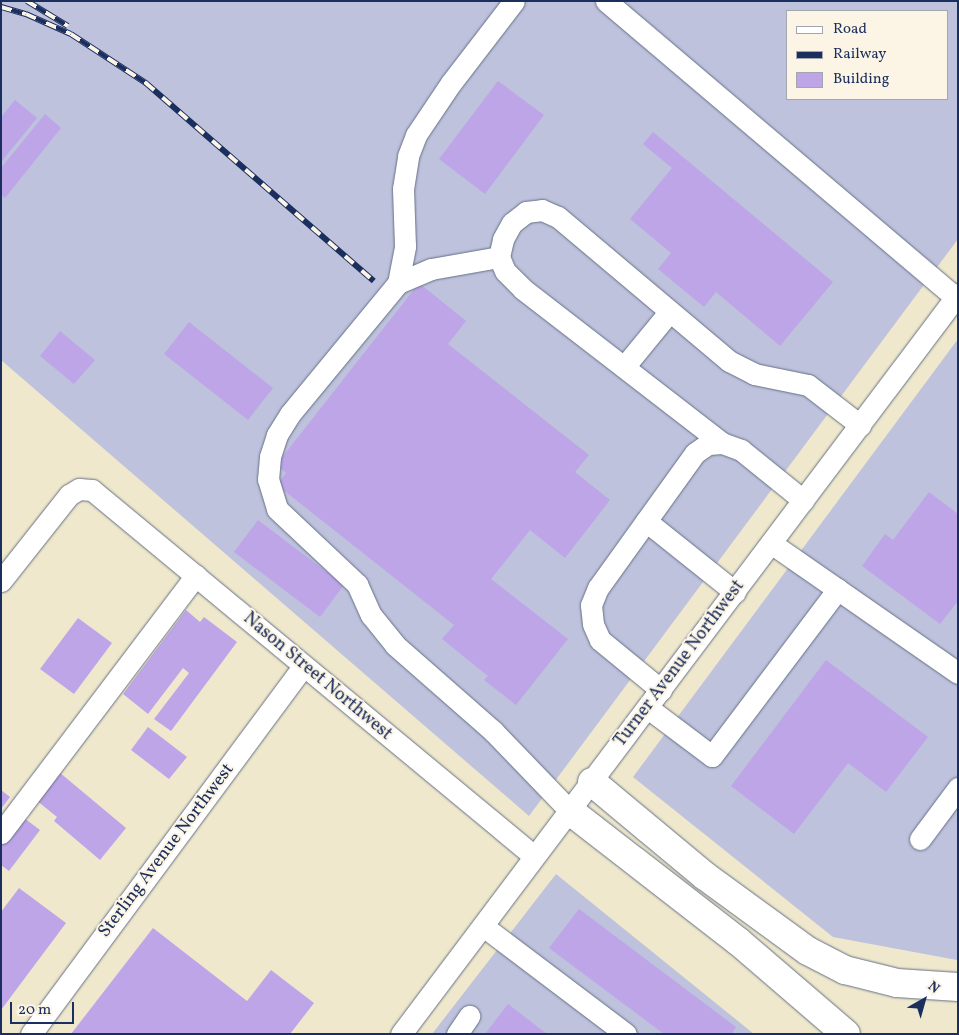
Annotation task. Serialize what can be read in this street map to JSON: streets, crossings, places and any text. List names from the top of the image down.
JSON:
{
  "streets": {
    "street": ["Turner Avenue Northwest", "Nason Street Northwest", "Sterling Avenue Northwest"]
  },
  "crossings": [
    ["Turner Avenue Northwest", "Nason Street Northwest"],
    ["Nason Street Northwest", "Sterling Avenue Northwest"]
  ],
  "legend": ["Road", "Railway", "Building"],
  "scale_bar": "20 m",
  "north": "top right"
}
